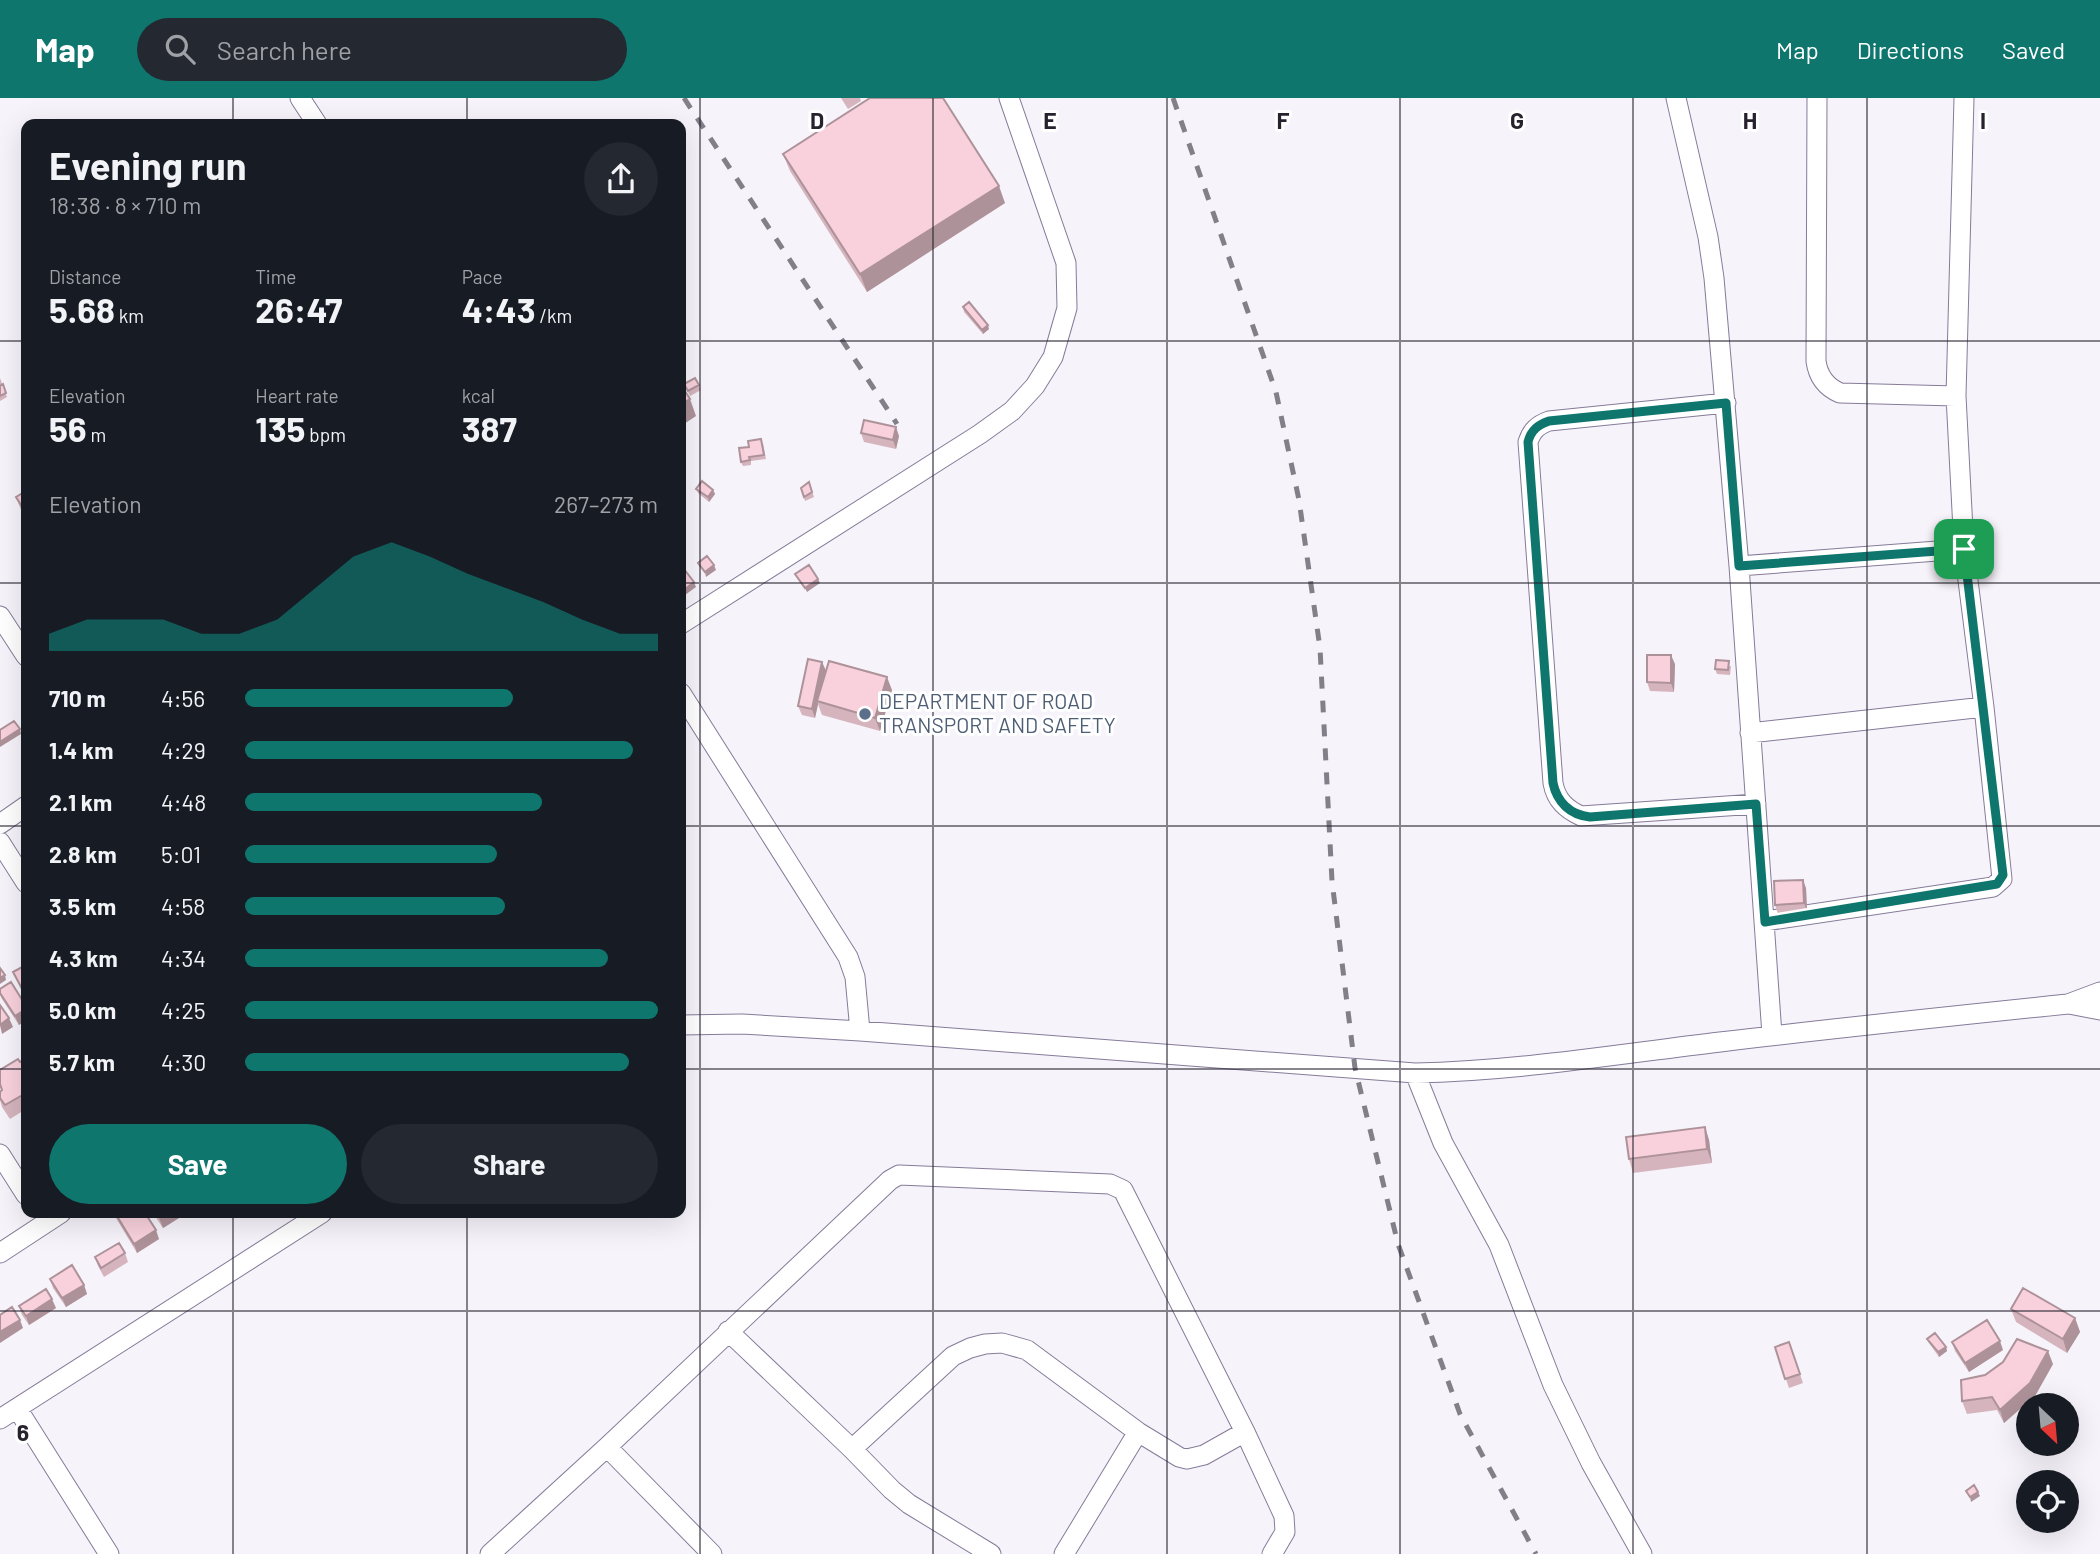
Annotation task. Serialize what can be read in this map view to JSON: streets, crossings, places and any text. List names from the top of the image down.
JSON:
{
  "places": ["DEPARTMENT OF ROAD TRANSPORT AND SAFETY"],
  "north": "bottom right",
  "page": {
    "header": "Map",
    "search": "Search here",
    "nav": ["Map", "Directions", "Saved"],
    "heading": ["Evening run", "18:38 · 8 × 710 m"],
    "stats": [
      ["Distance", "5.68 km"],
      ["Time", "26:47"],
      ["Pace", "4:43 /km"],
      ["Elevation", "56 m"],
      ["Heart rate", "135 bpm"],
      ["kcal", "387"]
    ],
    "chart": ["Elevation", "267–273 m"],
    "list": [
      {
        "name": "710 m",
        "note": "4:56"
      },
      {
        "name": "1.4 km",
        "note": "4:29"
      },
      {
        "name": "2.1 km",
        "note": "4:48"
      },
      {
        "name": "2.8 km",
        "note": "5:01"
      },
      {
        "name": "3.5 km",
        "note": "4:58"
      },
      {
        "name": "4.3 km",
        "note": "4:34"
      },
      {
        "name": "5.0 km",
        "note": "4:25"
      },
      {
        "name": "5.7 km",
        "note": "4:30"
      }
    ],
    "buttons": ["Save", "Share"]
  },
  "grid": {
    "columns": [
      "D",
      "E",
      "F",
      "G",
      "H",
      "I"
    ],
    "rows": ["6"]
  }
}
